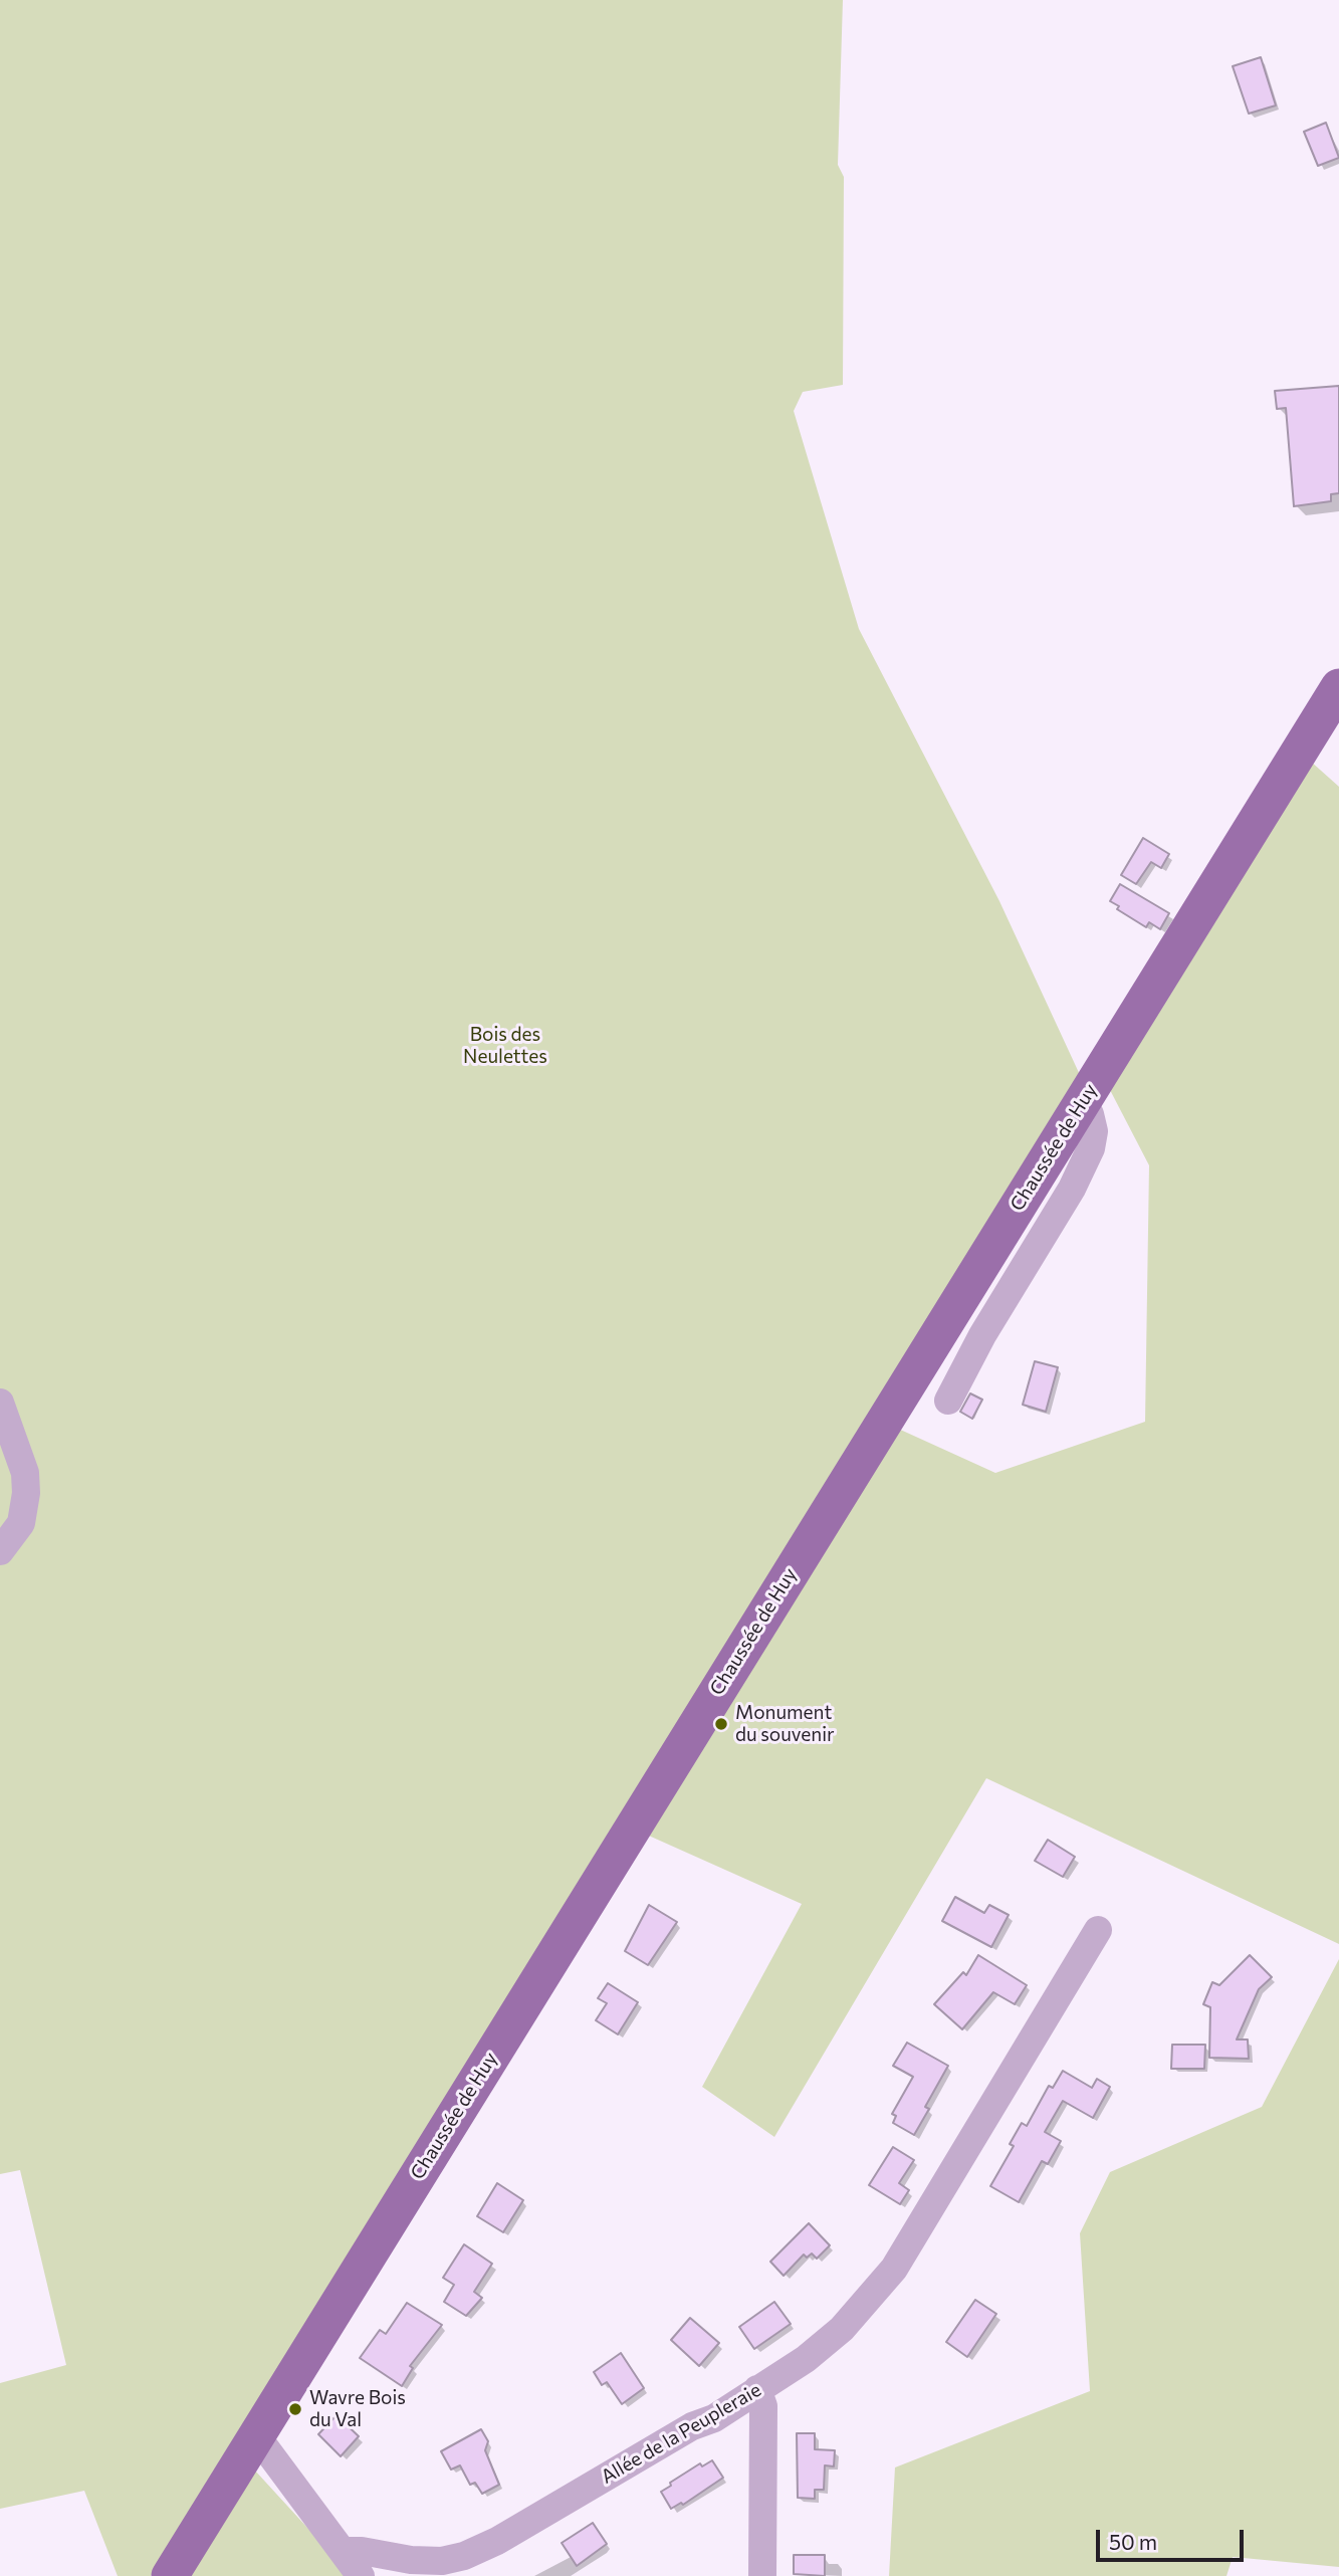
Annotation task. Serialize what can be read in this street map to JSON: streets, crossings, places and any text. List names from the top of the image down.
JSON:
{
  "streets": {
    "main road": ["Chaussée de Huy"],
    "street": ["Allée de la Peupleraie"]
  },
  "parks": ["Bois des Neulettes"],
  "places": ["Monument du souvenir", "Wavre Bois du Val"],
  "scale_bar": "50 m"
}
